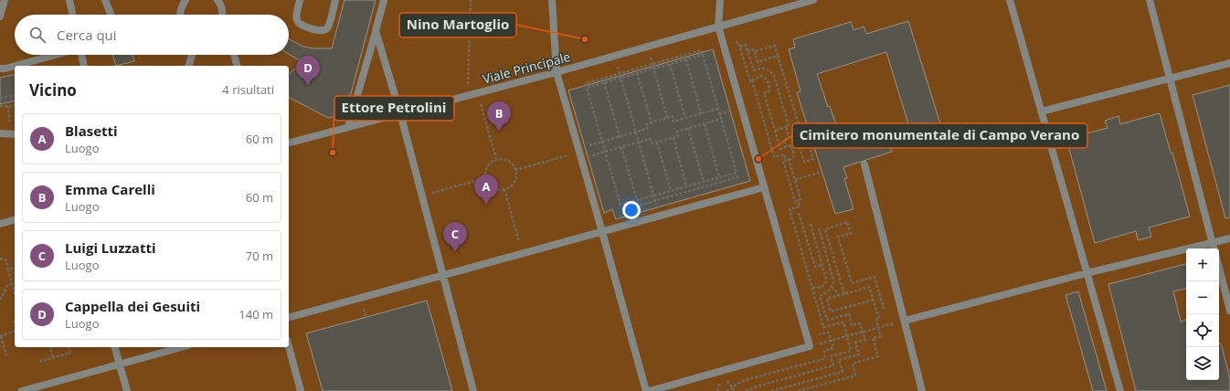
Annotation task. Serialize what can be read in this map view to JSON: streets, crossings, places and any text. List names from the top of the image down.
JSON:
{
  "streets": {
    "lane": ["Viale Principale"]
  },
  "places": ["Nino Martoglio", "Ettore Petrolini", "Cimitero monumentale di Campo Verano"],
  "page": {
    "search": "Cerca qui",
    "pins": [
      "D",
      "B",
      "A",
      "C"
    ],
    "heading": ["Vicino", "4 risultati"],
    "list": [
      {
        "mark": "A",
        "name": "Blasetti",
        "note": "Luogo",
        "value": "60 m"
      },
      {
        "mark": "B",
        "name": "Emma Carelli",
        "note": "Luogo",
        "value": "60 m"
      },
      {
        "mark": "C",
        "name": "Luigi Luzzatti",
        "note": "Luogo",
        "value": "70 m"
      },
      {
        "mark": "D",
        "name": "Cappella dei Gesuiti",
        "note": "Luogo",
        "value": "140 m"
      }
    ],
    "map_buttons": ["+", "−"]
  }
}
